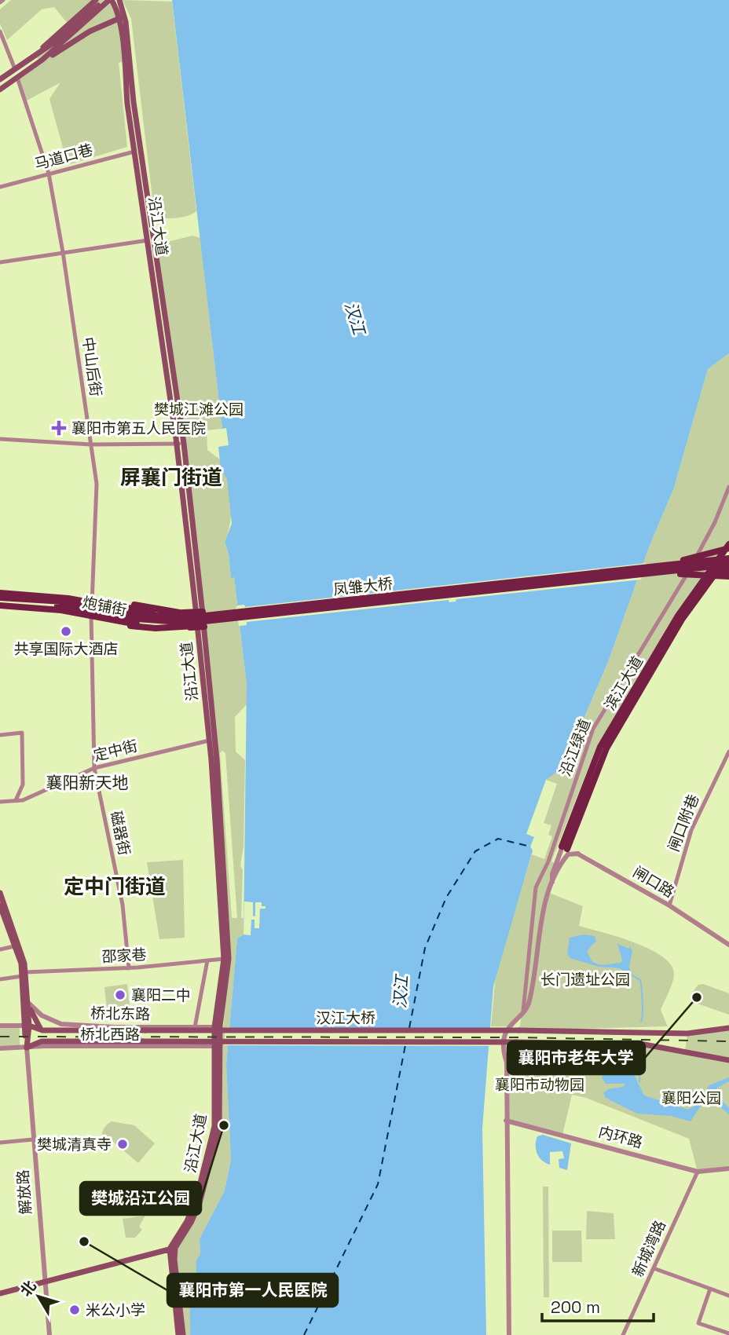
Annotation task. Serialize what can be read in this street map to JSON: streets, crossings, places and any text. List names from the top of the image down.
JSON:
{
  "streets": {
    "main road": [
      "沿江大道",
      "凤雏大桥",
      "炮铺街",
      "滨江大道",
      "汉江大桥",
      "解放路"
    ],
    "street": [
      "马道口巷",
      "中山后街",
      "沿江绿道",
      "定中街",
      "闸口附巷",
      "磁器街",
      "闸口路",
      "邵家巷",
      "桥北东路",
      "桥北西路",
      "内环路",
      "新城湾路"
    ]
  },
  "crossings": [
    ["马道口巷", "沿江大道"],
    ["马道口巷", "中山后街"],
    ["沿江大道", "炮铺街"],
    ["沿江大道", "定中街"],
    ["沿江大道", "邵家巷"],
    ["沿江大道", "桥北东路"],
    ["沿江大道", "桥北西路"],
    ["中山后街", "炮铺街"],
    ["中山后街", "磁器街"],
    ["凤雏大桥", "炮铺街"],
    ["凤雏大桥", "滨江大道"],
    ["炮铺街", "磁器街"],
    ["滨江大道", "闸口路"],
    ["定中街", "磁器街"],
    ["闸口附巷", "闸口路"],
    ["磁器街", "邵家巷"],
    ["邵家巷", "解放路"],
    ["桥北东路", "解放路"],
    ["汉江大桥", "桥北西路"],
    ["汉江大桥", "解放路"],
    ["桥北西路", "解放路"],
    ["内环路", "新城湾路"]
  ],
  "districts": ["屏襄门街道", "襄阳新天地", "定中门街道"],
  "water": ["汉江"],
  "parks": [
    "樊城江滩公园",
    "长门遗址公园",
    "襄阳市动物园",
    "襄阳公园"
  ],
  "places": {
    "health": ["襄阳市第五人民医院"],
    "other": [
      "共享国际大酒店",
      "襄阳二中",
      "襄阳市老年大学",
      "樊城沿江公园",
      "樊城清真寺",
      "襄阳市第一人民医院",
      "米公小学"
    ]
  },
  "scale_bar": "200 m",
  "north": "top left"
}
